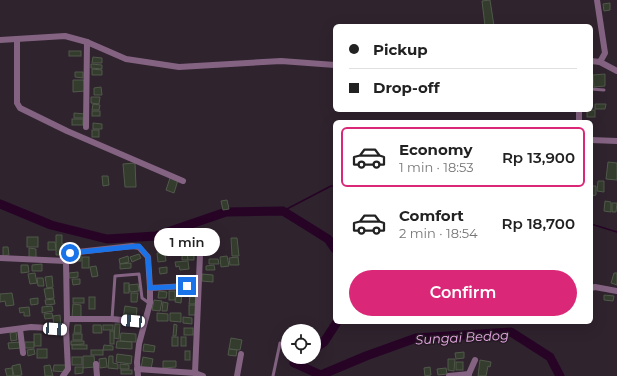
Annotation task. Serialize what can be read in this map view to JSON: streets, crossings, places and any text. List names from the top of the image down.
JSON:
{
  "water": ["Sungai Bedog"],
  "page": {
    "banner": ["Pickup", "Drop-off"],
    "list": [
      {
        "name": "Economy",
        "note": "1 min · 18:53",
        "value": "Rp 13,900"
      },
      {
        "name": "Comfort",
        "note": "2 min · 18:54",
        "value": "Rp 18,700"
      }
    ],
    "bubble": "1 min",
    "buttons": "Confirm"
  }
}
